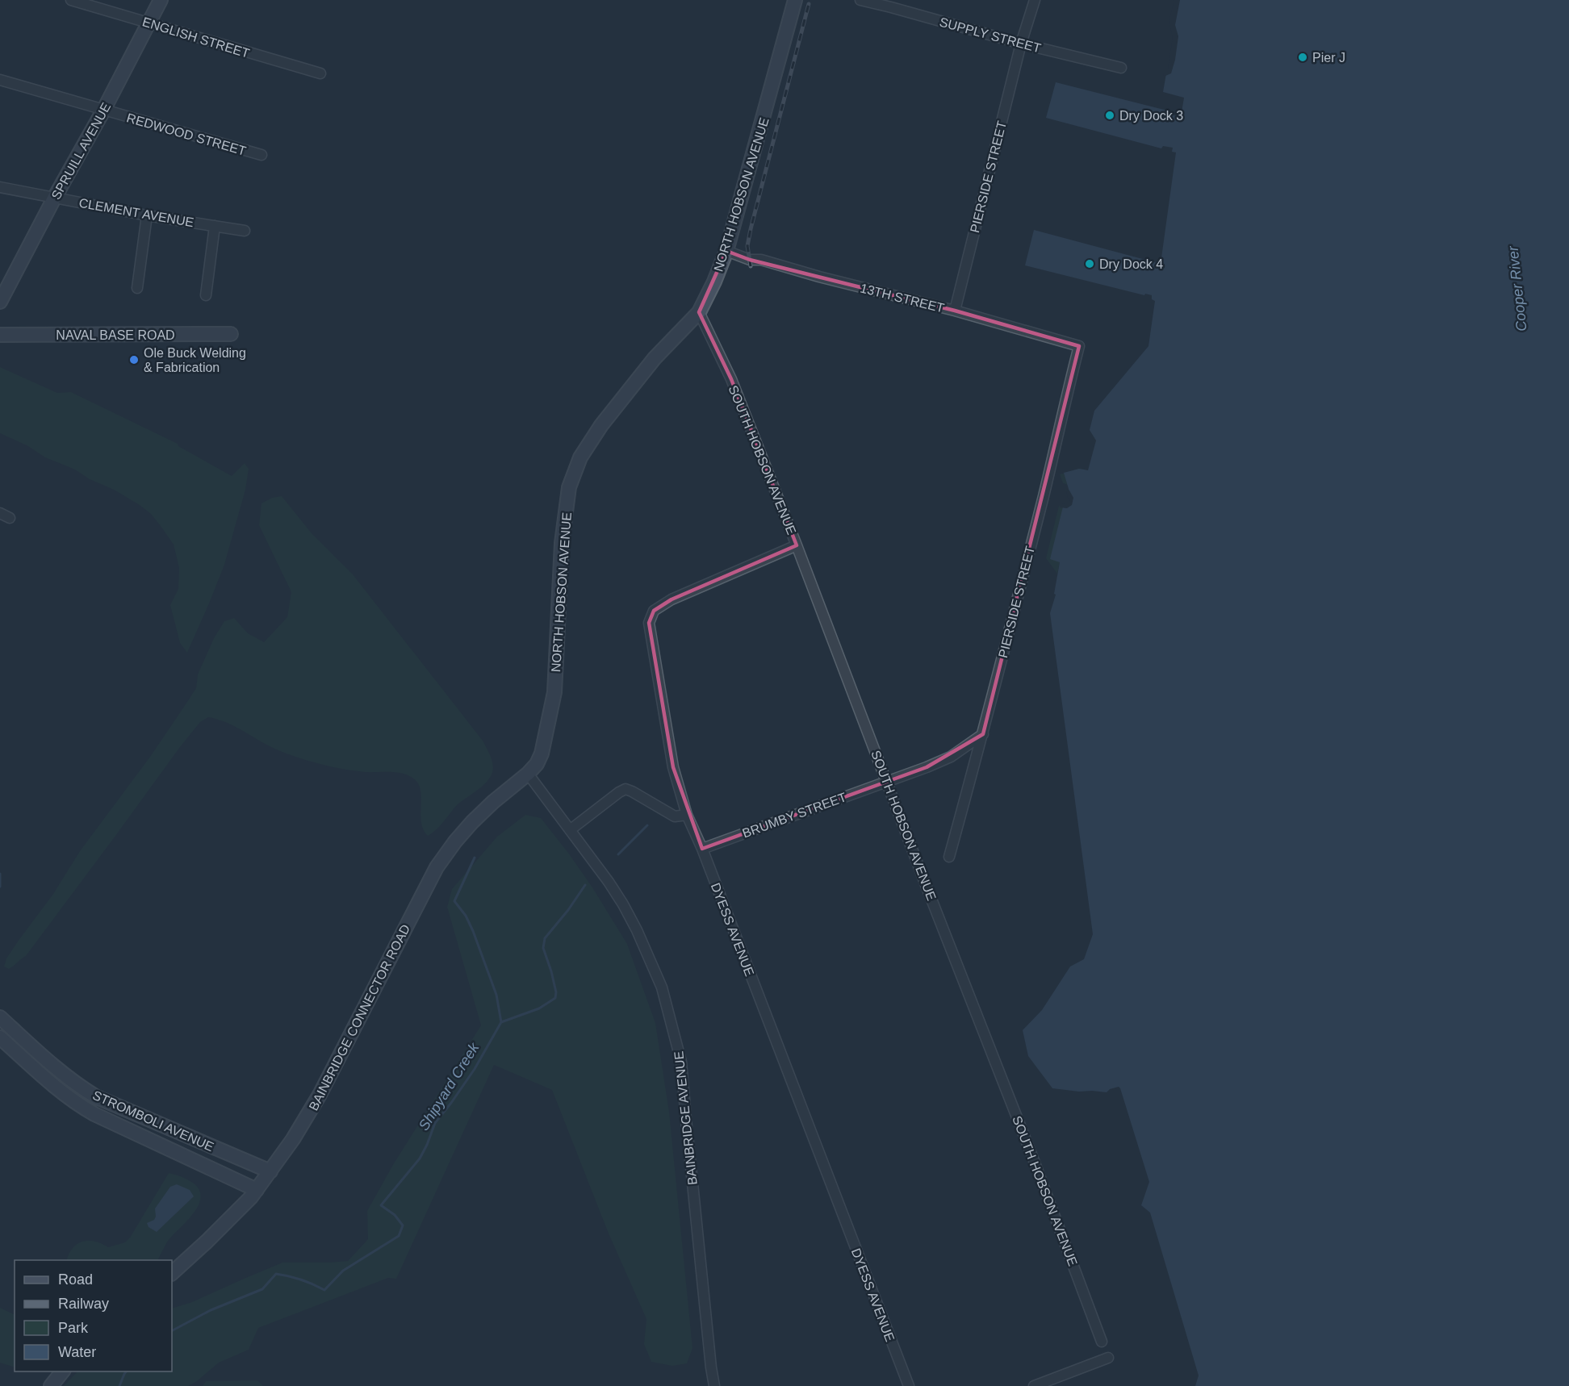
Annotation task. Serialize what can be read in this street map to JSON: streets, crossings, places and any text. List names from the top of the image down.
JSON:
{
  "streets": {
    "street": [
      "SUPPLY STREET",
      "ENGLISH STREET",
      "REDWOOD STREET",
      "SPRUILL AVENUE",
      "PIERSIDE STREET",
      "NORTH HOBSON AVENUE",
      "CLEMENT AVENUE",
      "13TH STREET",
      "NAVAL BASE ROAD",
      "SOUTH HOBSON AVENUE",
      "BRUMBY STREET",
      "DYESS AVENUE",
      "BAINBRIDGE CONNECTOR ROAD",
      "BAINBRIDGE AVENUE",
      "STROMBOLI AVENUE"
    ]
  },
  "crossings": [
    ["SUPPLY STREET", "PIERSIDE STREET"],
    ["ENGLISH STREET", "SPRUILL AVENUE"],
    ["REDWOOD STREET", "SPRUILL AVENUE"],
    ["SPRUILL AVENUE", "CLEMENT AVENUE"],
    ["PIERSIDE STREET", "13TH STREET"],
    ["PIERSIDE STREET", "BRUMBY STREET"],
    ["NORTH HOBSON AVENUE", "13TH STREET"],
    ["NORTH HOBSON AVENUE", "SOUTH HOBSON AVENUE"],
    ["NORTH HOBSON AVENUE", "BAINBRIDGE CONNECTOR ROAD"],
    ["NORTH HOBSON AVENUE", "BAINBRIDGE AVENUE"],
    ["SOUTH HOBSON AVENUE", "BRUMBY STREET"],
    ["SOUTH HOBSON AVENUE", "DYESS AVENUE"],
    ["BRUMBY STREET", "DYESS AVENUE"],
    ["BAINBRIDGE CONNECTOR ROAD", "BAINBRIDGE AVENUE"],
    ["BAINBRIDGE CONNECTOR ROAD", "STROMBOLI AVENUE"]
  ],
  "water": ["Cooper River", "Shipyard Creek"],
  "places": [
    "Pier J",
    "Dry Dock 3",
    "Dry Dock 4",
    "Ole Buck Welding & Fabrication"
  ],
  "legend": [
    "Road",
    "Railway",
    "Park",
    "Water"
  ]
}
